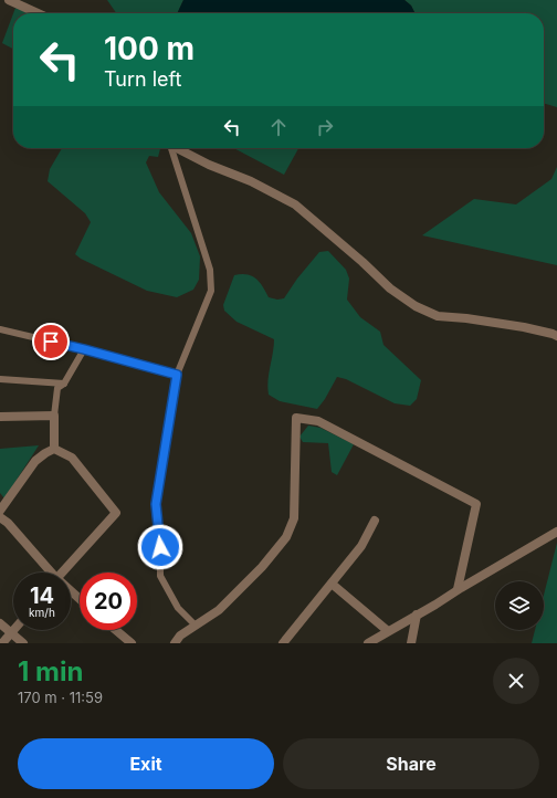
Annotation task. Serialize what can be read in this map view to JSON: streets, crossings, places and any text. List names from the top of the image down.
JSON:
{
  "page": {
    "turn": ["100 m", "Turn left"],
    "speed": "14 km/h",
    "limit": "20",
    "heading": ["1 min", "170 m · 11:59"],
    "buttons": ["Exit", "Share"]
  }
}
